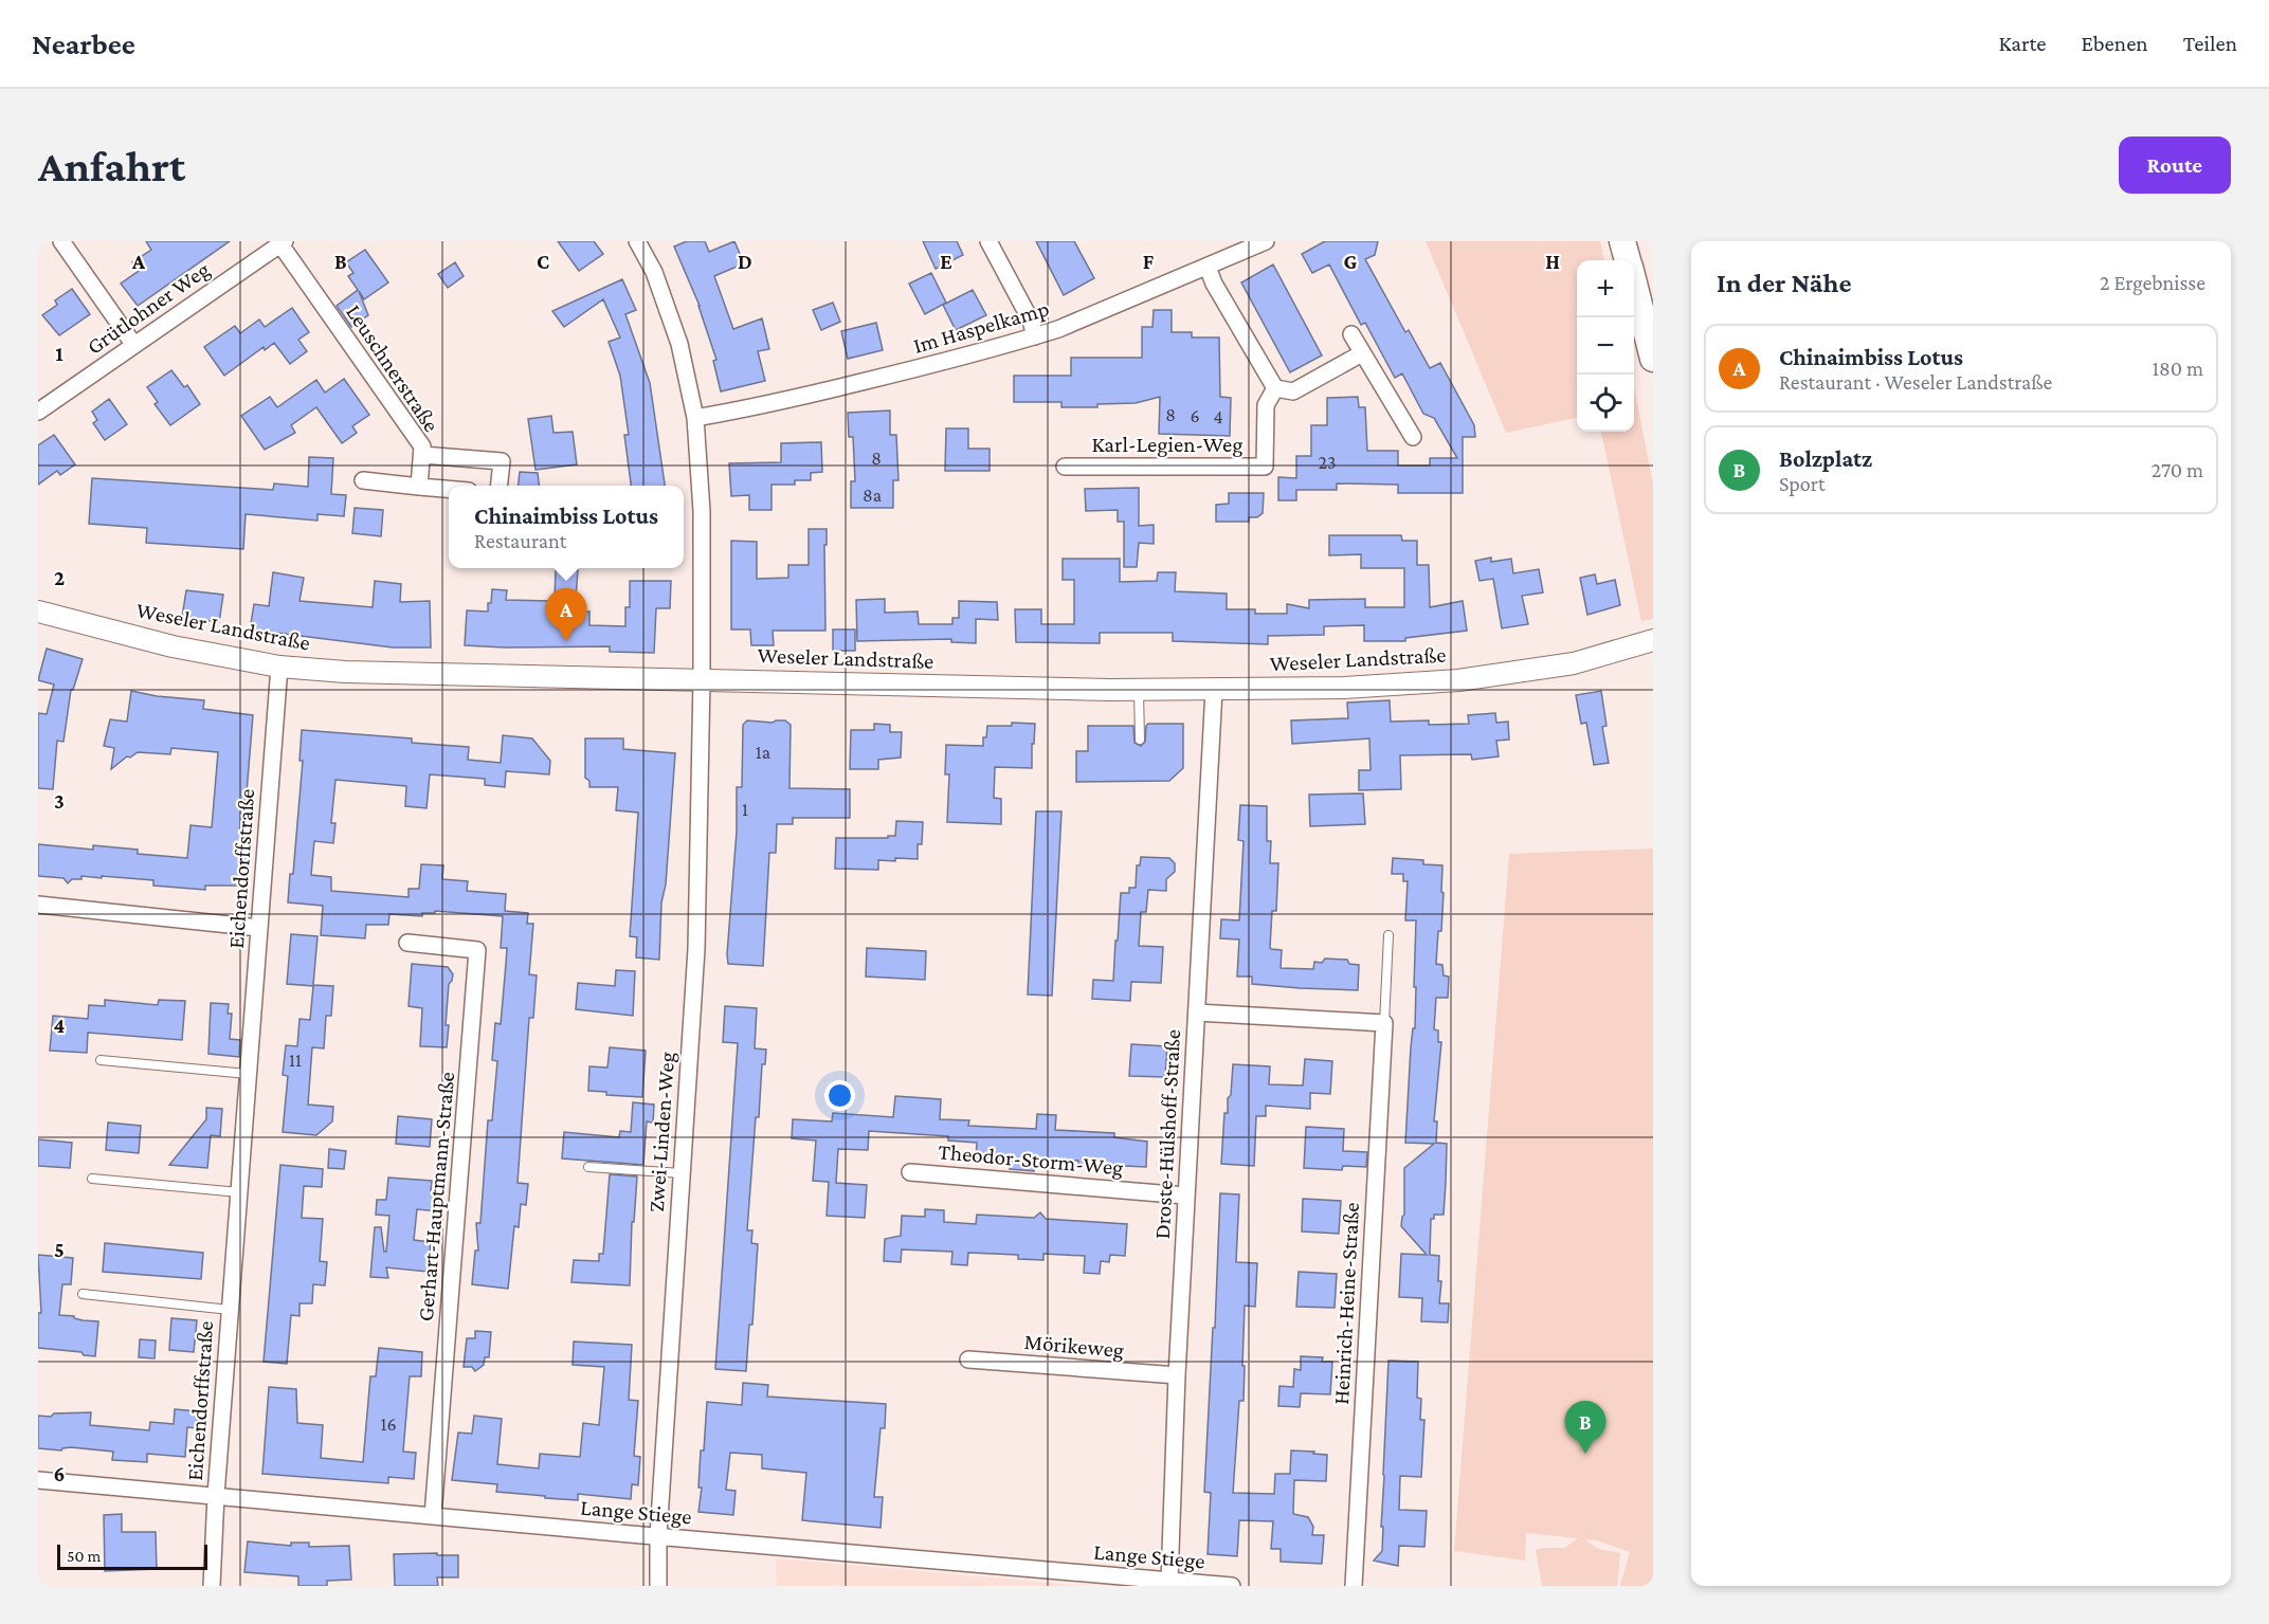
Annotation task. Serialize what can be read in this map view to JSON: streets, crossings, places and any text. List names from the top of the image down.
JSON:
{
  "streets": {
    "street": [
      "Grütlohner Weg",
      "Im Haspelkamp",
      "Leuschnerstraße",
      "Karl-Legien-Weg",
      "Weseler Landstraße",
      "Eichendorffstraße",
      "Zwei-Linden-Weg",
      "Droste-Hülshoff-Straße",
      "Theodor-Storm-Weg",
      "Gerhart-Hauptmann-Straße",
      "Heinrich-Heine-Straße",
      "Mörikeweg",
      "Lange Stiege"
    ]
  },
  "crossings": [
    ["Grütlohner Weg", "Leuschnerstraße"],
    ["Im Haspelkamp", "Zwei-Linden-Weg"],
    ["Weseler Landstraße", "Eichendorffstraße"],
    ["Weseler Landstraße", "Zwei-Linden-Weg"],
    ["Weseler Landstraße", "Droste-Hülshoff-Straße"],
    ["Eichendorffstraße", "Lange Stiege"],
    ["Zwei-Linden-Weg", "Lange Stiege"],
    ["Droste-Hülshoff-Straße", "Theodor-Storm-Weg"],
    ["Droste-Hülshoff-Straße", "Mörikeweg"],
    ["Droste-Hülshoff-Straße", "Lange Stiege"],
    ["Gerhart-Hauptmann-Straße", "Lange Stiege"]
  ],
  "house_numbers": [
    "8",
    "6",
    "4",
    "8",
    "23",
    "8a",
    "1a",
    "1",
    "11",
    "16"
  ],
  "scale_bar": "50 m",
  "page": {
    "header": "Nearbee",
    "nav": ["Karte", "Ebenen", "Teilen"],
    "buttons": "Route",
    "title": "Anfahrt",
    "heading": ["In der Nähe", "2 Ergebnisse"],
    "map_buttons": ["+", "−"],
    "list": [
      {
        "mark": "A",
        "name": "Chinaimbiss Lotus",
        "note": "Restaurant · Weseler Landstraße",
        "value": "180 m"
      },
      {
        "mark": "B",
        "name": "Bolzplatz",
        "note": "Sport",
        "value": "270 m"
      }
    ],
    "popup": ["Chinaimbiss Lotus", "Restaurant"],
    "pins": ["A", "B"],
    "scale": "50 m"
  },
  "grid": {
    "columns": [
      "A",
      "B",
      "C",
      "D",
      "E",
      "F",
      "G",
      "H"
    ],
    "rows": [
      "1",
      "2",
      "3",
      "4",
      "5",
      "6"
    ]
  }
}
